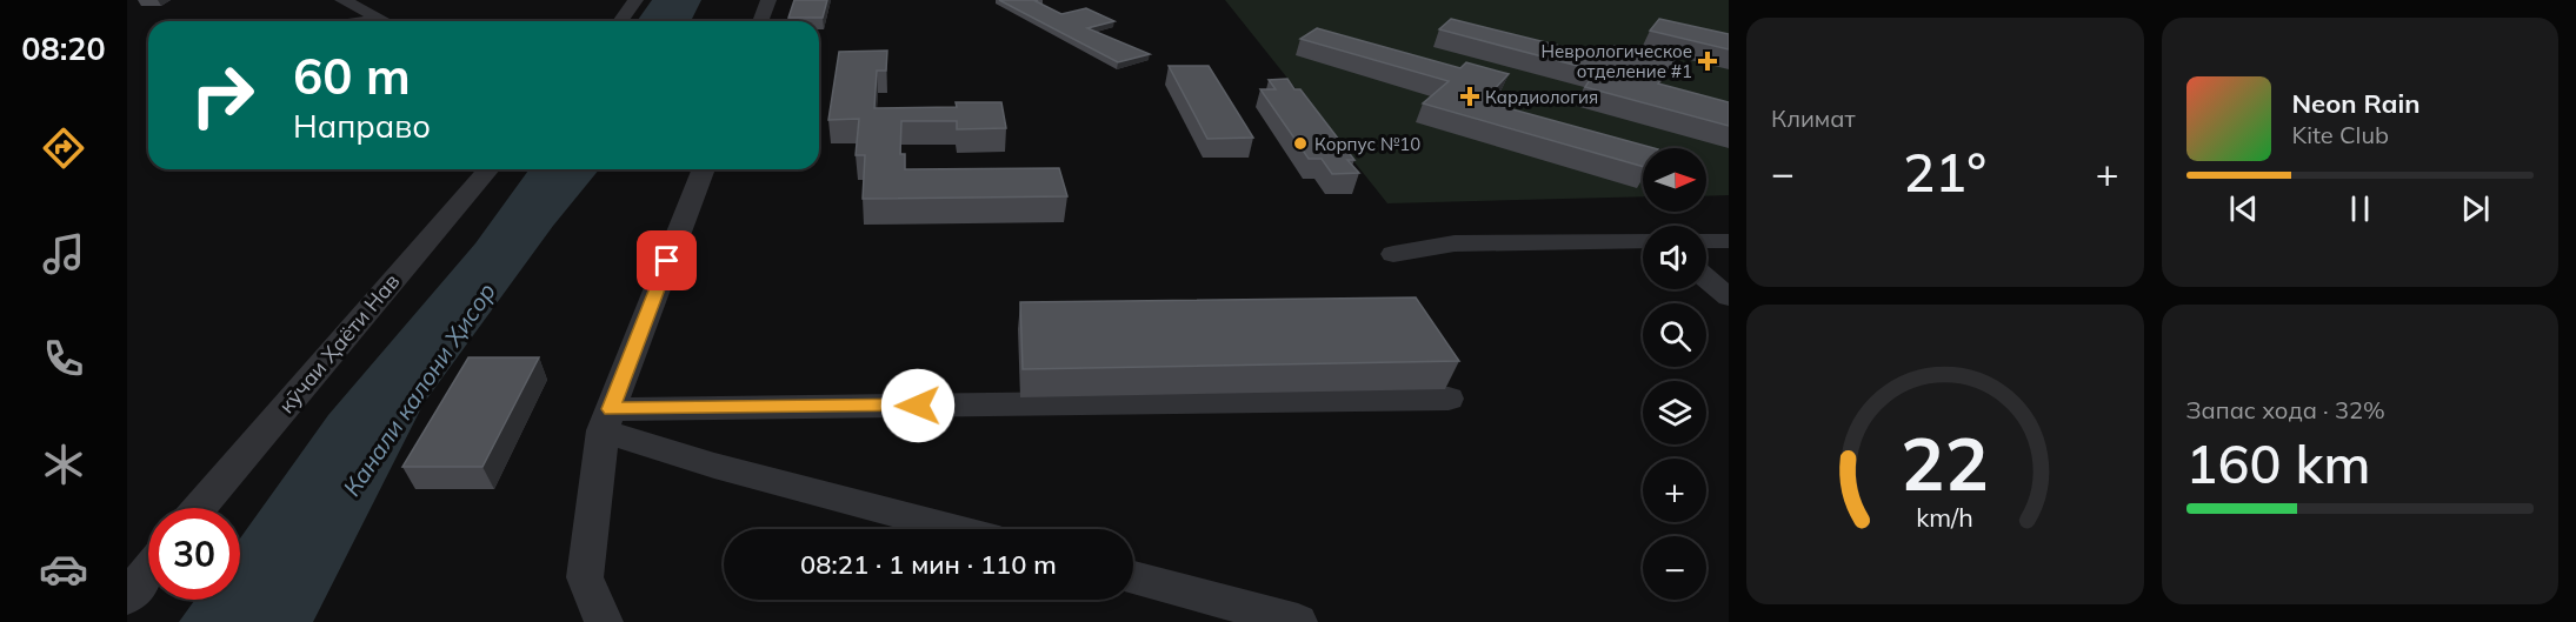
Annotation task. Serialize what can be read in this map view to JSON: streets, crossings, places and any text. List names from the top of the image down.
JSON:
{
  "streets": {
    "street": ["кӯчаи Ҳаёти Нав"]
  },
  "water": ["Канали калони Ҳисор"],
  "places": {
    "health": ["Неврологическое отделение #1", "Кардиология"],
    "other": ["Корпус №10"]
  },
  "north": "right",
  "page": {
    "tabs": "08:20",
    "tile": [
      "Климат",
      ["Запас хода · 32%", "160 km"]
    ],
    "turn": ["60 m", "Направо"],
    "song": ["Neon Rain", "Kite Club"],
    "heat": ["−", "21°", "+"],
    "map_buttons": ["+", "−"],
    "limit": "30",
    "trip": "08:21 · 1 мин · 110 m",
    "gauge": ["22", "km/h"]
  }
}
